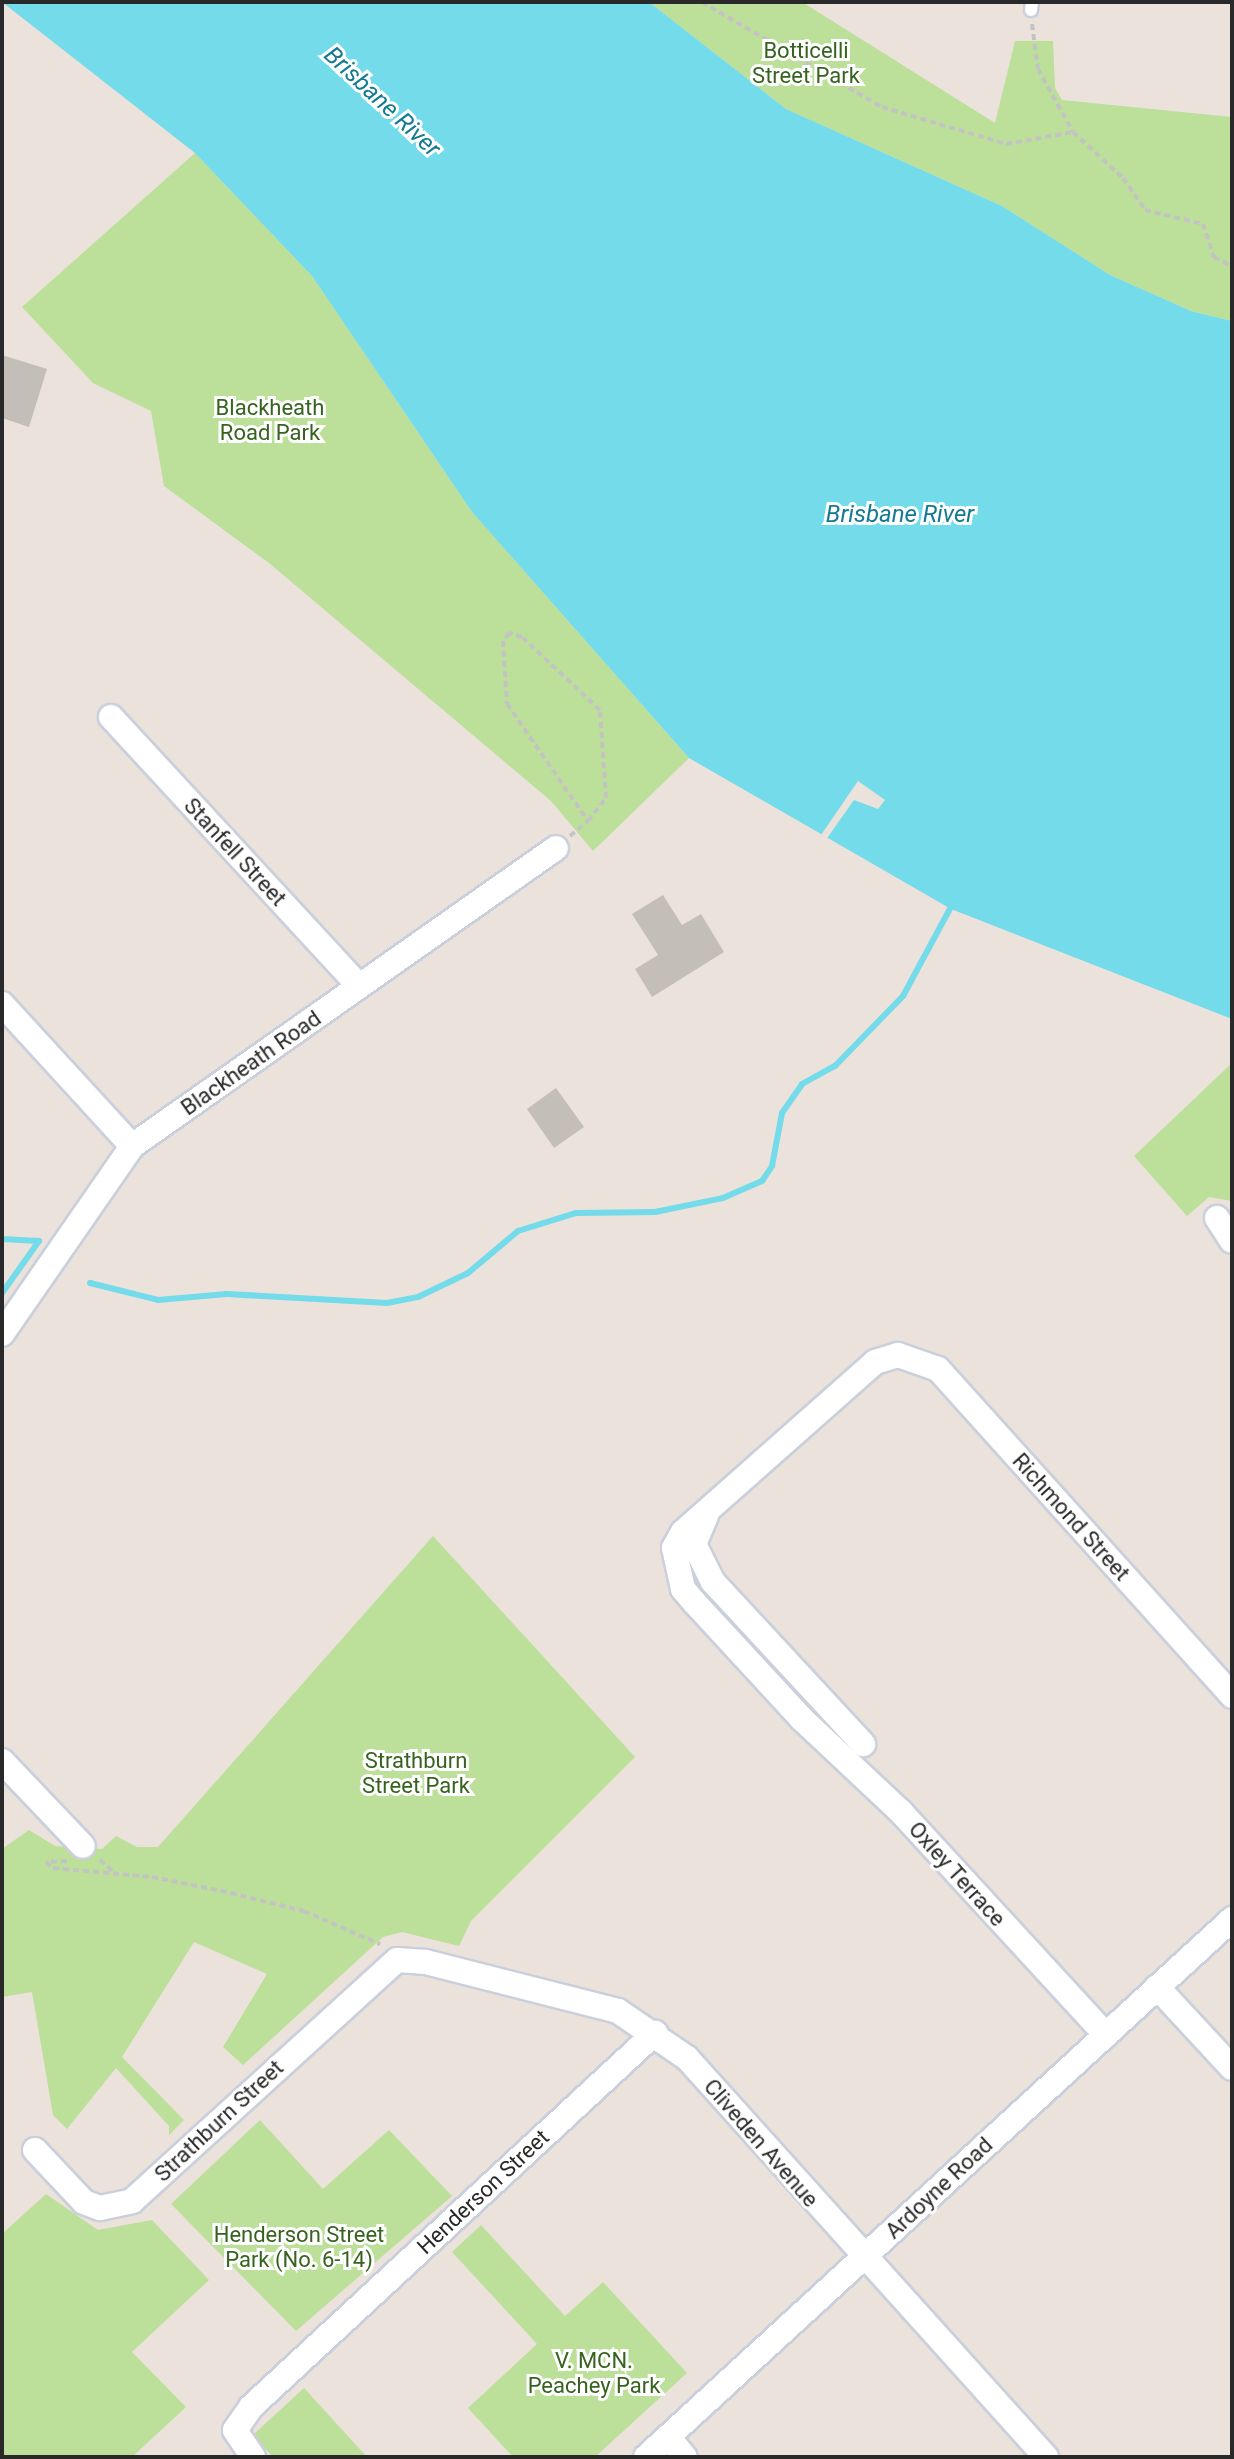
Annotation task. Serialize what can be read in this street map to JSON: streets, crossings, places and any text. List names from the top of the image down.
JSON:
{
  "streets": {
    "street": [
      "Stanfell Street",
      "Blackheath Road",
      "Richmond Street",
      "Oxley Terrace",
      "Strathburn Street",
      "Cliveden Avenue",
      "Ardoyne Road",
      "Henderson Street"
    ]
  },
  "crossings": [
    ["Stanfell Street", "Blackheath Road"],
    ["Richmond Street", "Oxley Terrace"],
    ["Oxley Terrace", "Ardoyne Road"],
    ["Strathburn Street", "Cliveden Avenue"],
    ["Cliveden Avenue", "Ardoyne Road"],
    ["Cliveden Avenue", "Henderson Street"]
  ],
  "water": ["Brisbane River"],
  "parks": [
    "Botticelli Street Park",
    "Blackheath Road Park",
    "Strathburn Street Park",
    "Henderson Street Park (No. 6-14)",
    "V. MCN. Peachey Park"
  ]
}
